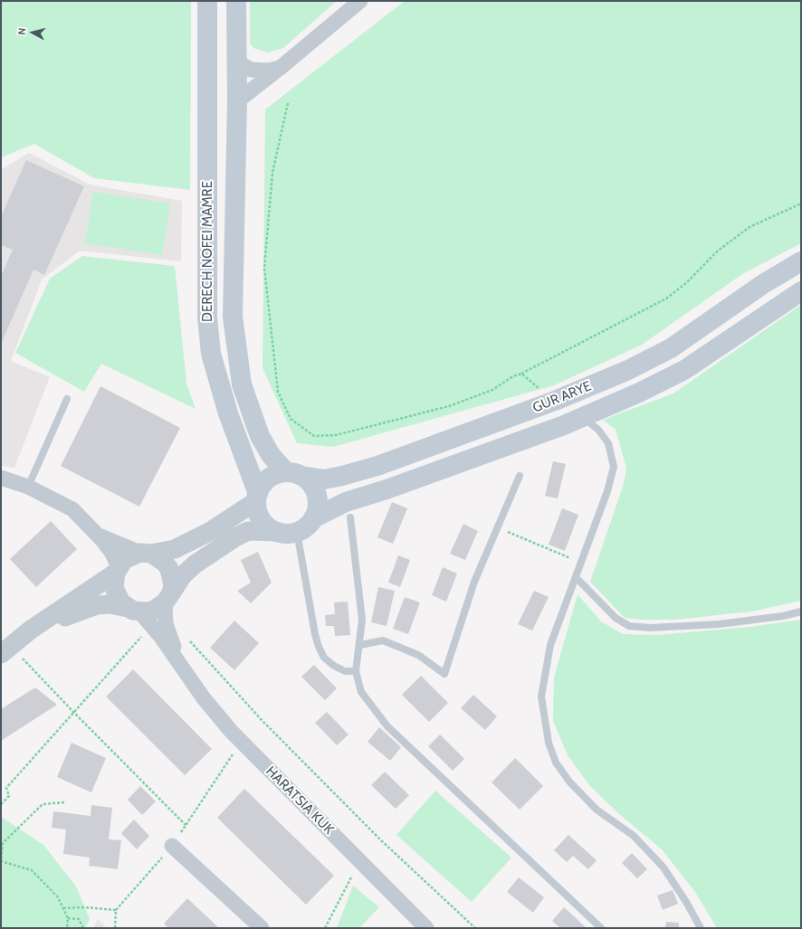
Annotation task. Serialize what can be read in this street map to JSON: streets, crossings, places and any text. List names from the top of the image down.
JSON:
{
  "streets": {
    "main road": ["DERECH NOFEI MAMRE", "GUR ARYE"],
    "street": ["HARATSIA KUK"]
  },
  "crossings": [
    ["DERECH NOFEI MAMRE", "GUR ARYE"]
  ],
  "north": "left"
}
